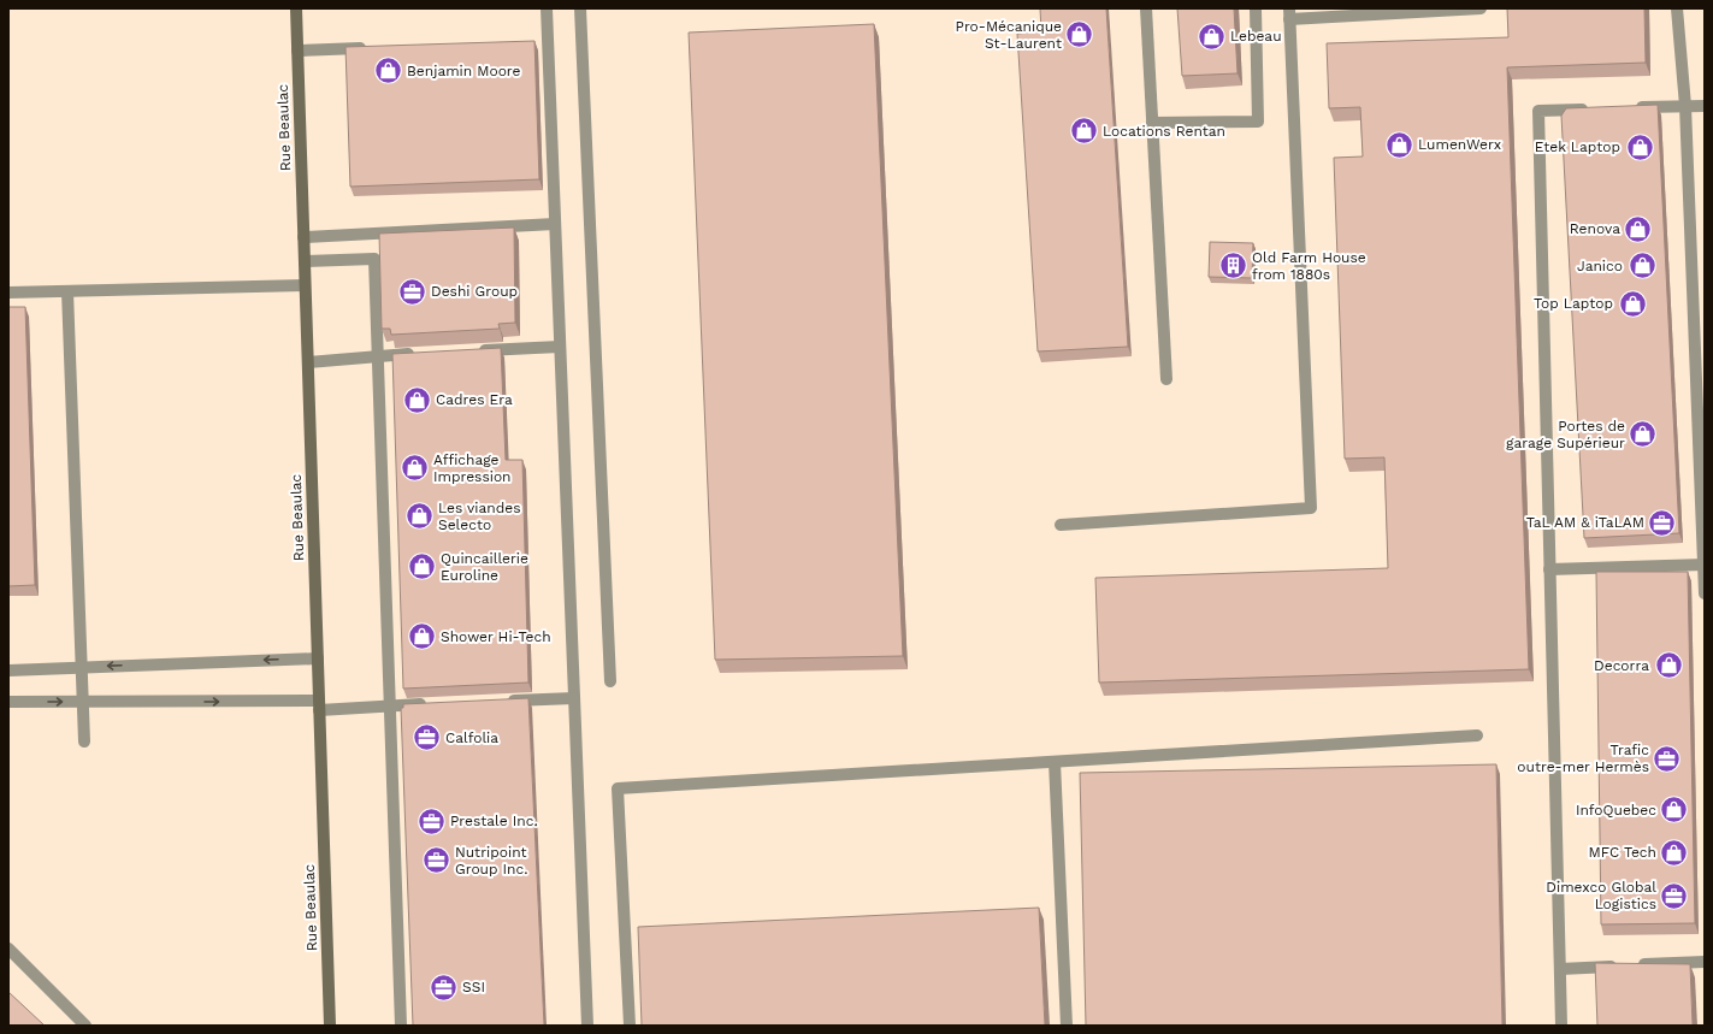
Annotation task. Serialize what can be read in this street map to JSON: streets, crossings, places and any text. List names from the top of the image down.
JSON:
{
  "streets": {
    "street": ["Rue Beaulac"]
  },
  "places": {
    "shop": [
      "Pro-Mécanique St-Laurent",
      "Lebeau",
      "Benjamin Moore",
      "Locations Rentan",
      "LumenWerx",
      "Etek Laptop",
      "Renova",
      "Janico",
      "Top Laptop",
      "Cadres Era",
      "Portes de garage Supérieur",
      "Affichage Impression",
      "Les viandes Selecto",
      "Quincaillerie Euroline",
      "Shower Hi-Tech",
      "Decorra",
      "InfoQuebec",
      "MFC Tech"
    ],
    "building": ["Old Farm House from 1880s"],
    "office": [
      "Deshi Group",
      "TaL AM & iTaLAM",
      "Calfolia",
      "Trafic outre-mer Hermès",
      "Prestale Inc.",
      "Nutripoint Group Inc.",
      "Dimexco Global Logistics",
      "SSI"
    ]
  }
}
